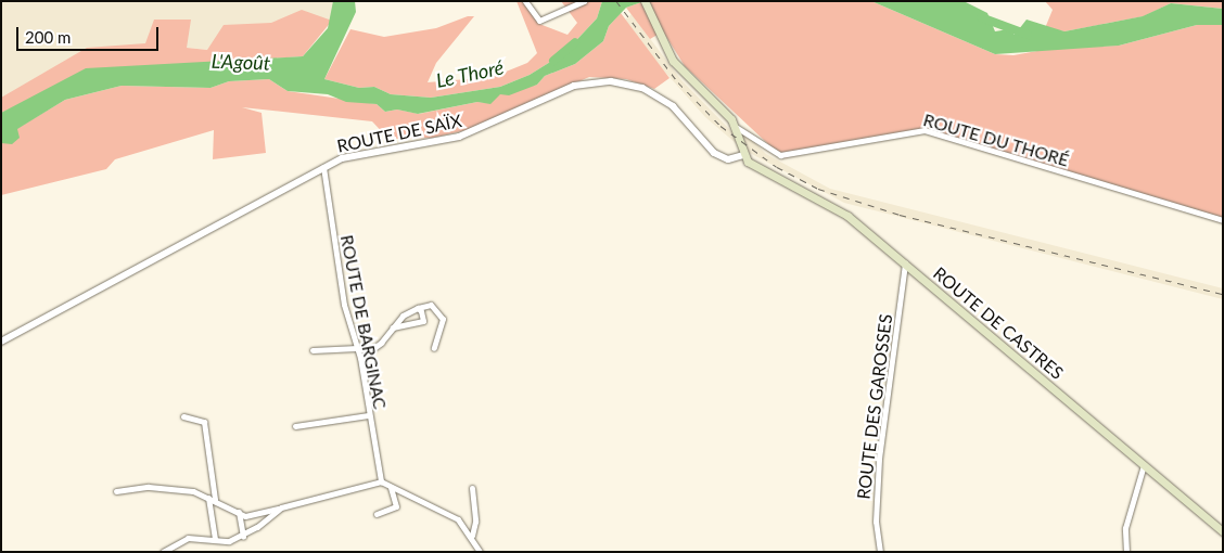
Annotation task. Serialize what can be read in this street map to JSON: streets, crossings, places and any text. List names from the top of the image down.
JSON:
{
  "streets": {
    "main road": ["ROUTE DE CASTRES"],
    "street": [
      "ROUTE DE SAÏX",
      "ROUTE DU THORÉ",
      "ROUTE DE BARGINAC",
      "ROUTE DES GAROSSES"
    ]
  },
  "crossings": [
    ["ROUTE DE SAÏX", "ROUTE DE BARGINAC"],
    ["ROUTE DE SAÏX", "ROUTE DE CASTRES"],
    ["ROUTE DE CASTRES", "ROUTE DES GAROSSES"]
  ],
  "water": ["L'Agoût", "Le Thoré"],
  "scale_bar": "200 m"
}
